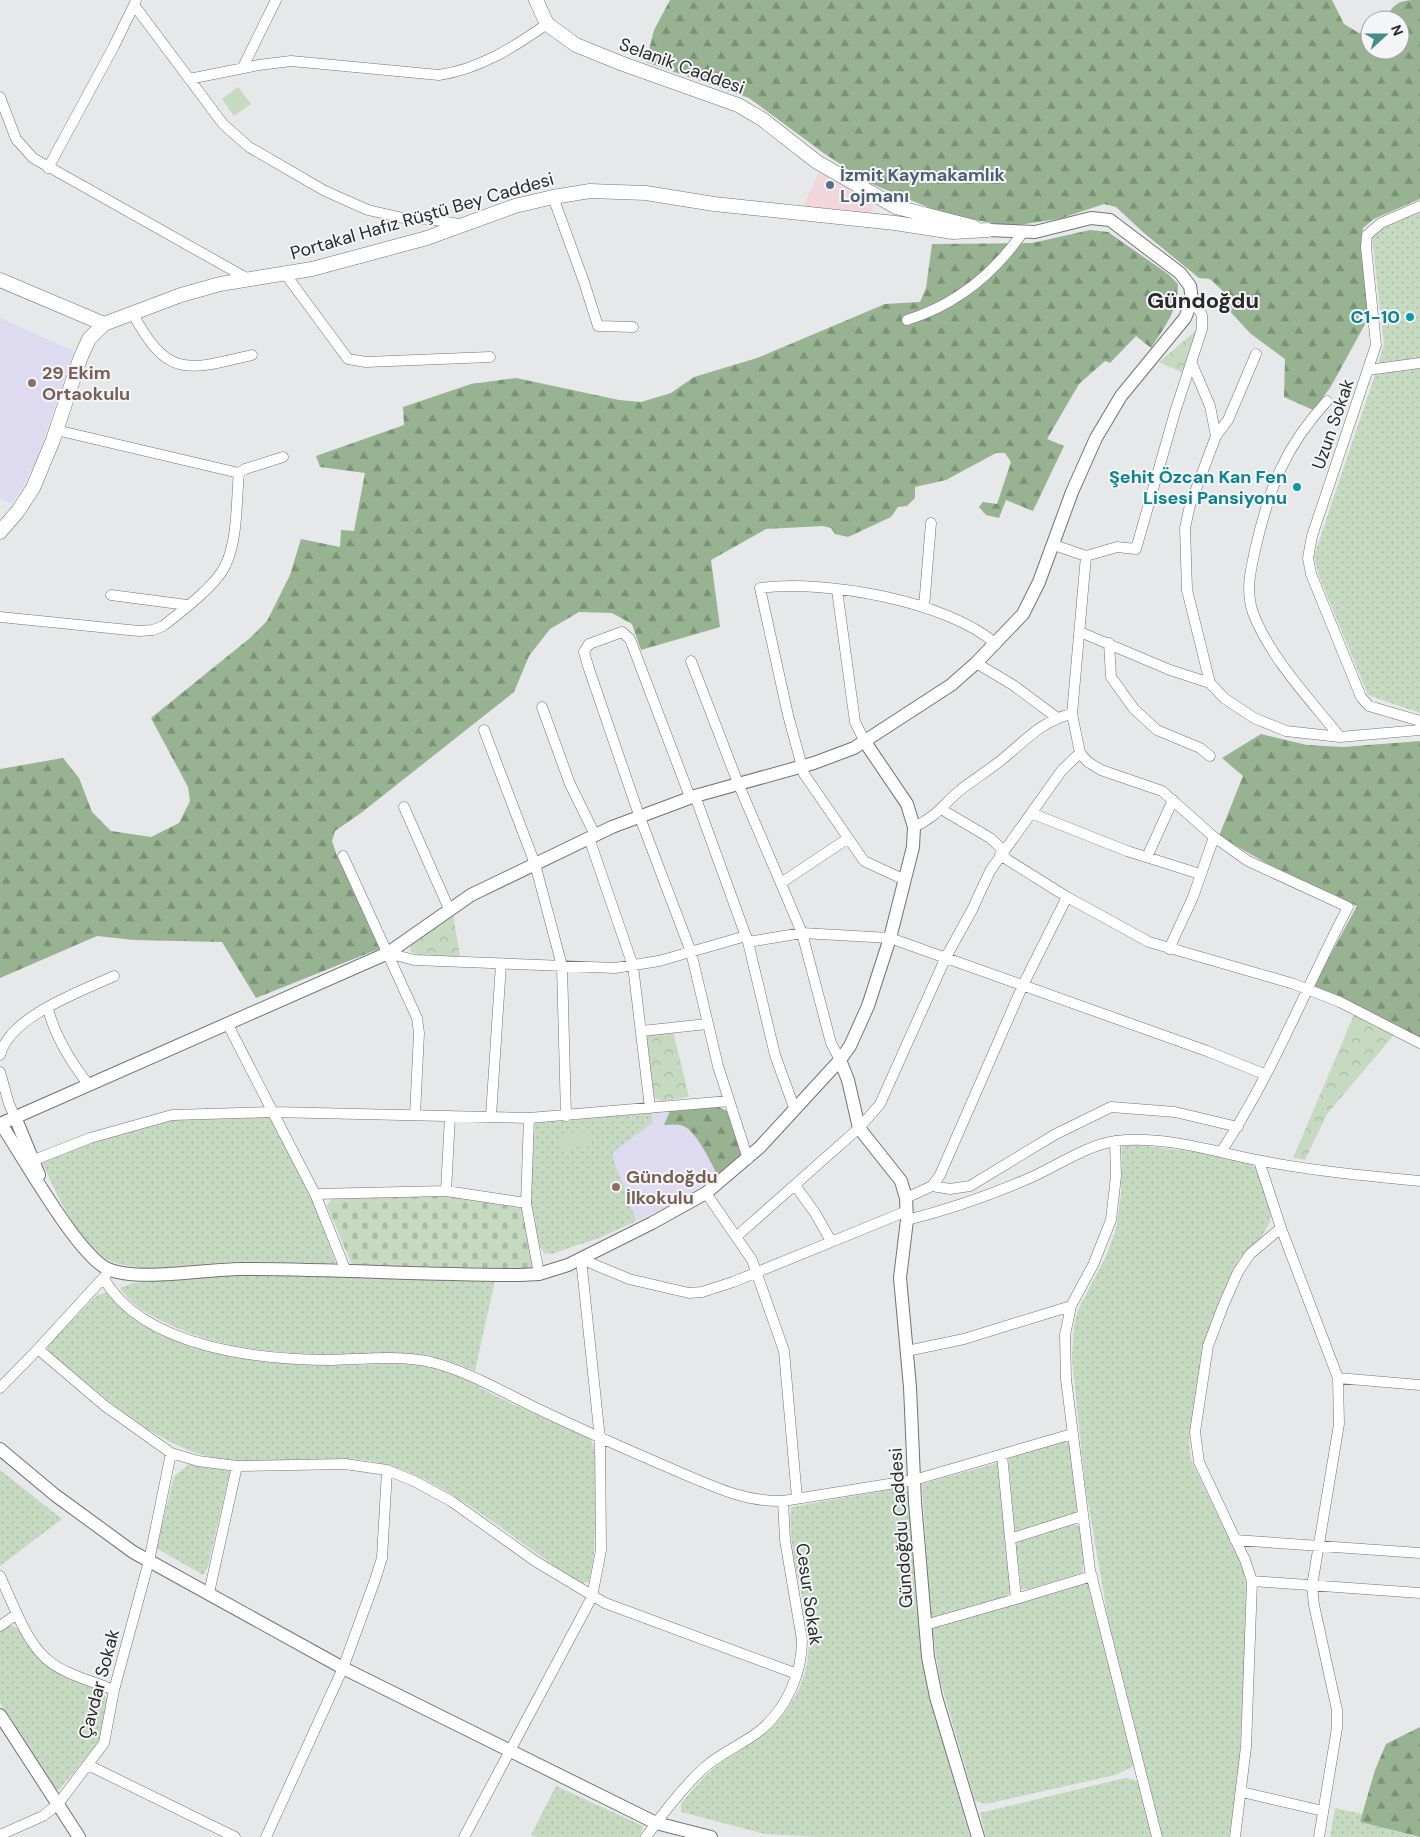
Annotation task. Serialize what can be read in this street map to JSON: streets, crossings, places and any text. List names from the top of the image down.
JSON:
{
  "streets": {
    "main road": ["Selanik Caddesi", "Portakal Hafız Rüştü Bey Caddesi"],
    "street": [
      "Uzun Sokak",
      "Gündoğdu Caddesi",
      "Cesur Sokak",
      "Çavdar Sokak"
    ]
  },
  "crossings": [
    ["Selanik Caddesi", "Portakal Hafız Rüştü Bey Caddesi"]
  ],
  "districts": ["Gündoğdu"],
  "places": [
    "İzmit Kaymakamlık Lojmanı",
    "C1-10",
    "29 Ekim Ortaokulu",
    "Şehit Özcan Kan Fen Lisesi Pansiyonu",
    "Gündoğdu İlkokulu"
  ],
  "north": "right"
}
